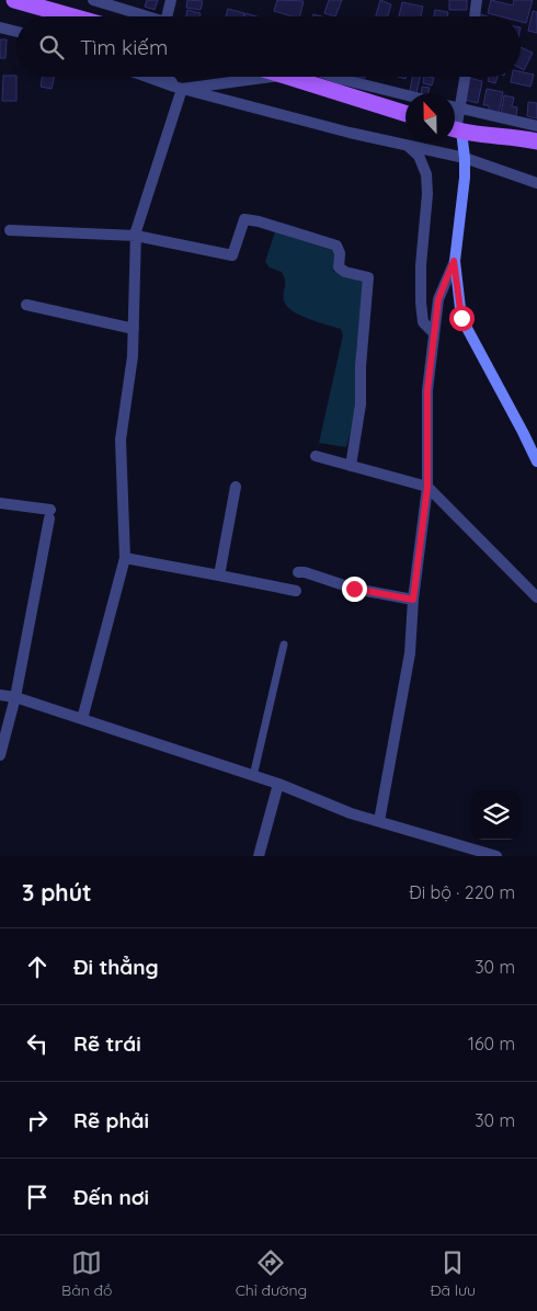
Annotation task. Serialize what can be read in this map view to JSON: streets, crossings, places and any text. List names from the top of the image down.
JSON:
{
  "north": "top",
  "page": {
    "search": "Tìm kiếm",
    "heading": ["3 phút", "Đi bộ · 220 m"],
    "list": [
      ["Đi thẳng", "30 m"],
      ["Rẽ trái", "160 m"],
      ["Rẽ phải", "30 m"],
      "Đến nơi"
    ],
    "nav": ["Bản đồ", "Chỉ đường", "Đã lưu"]
  }
}
